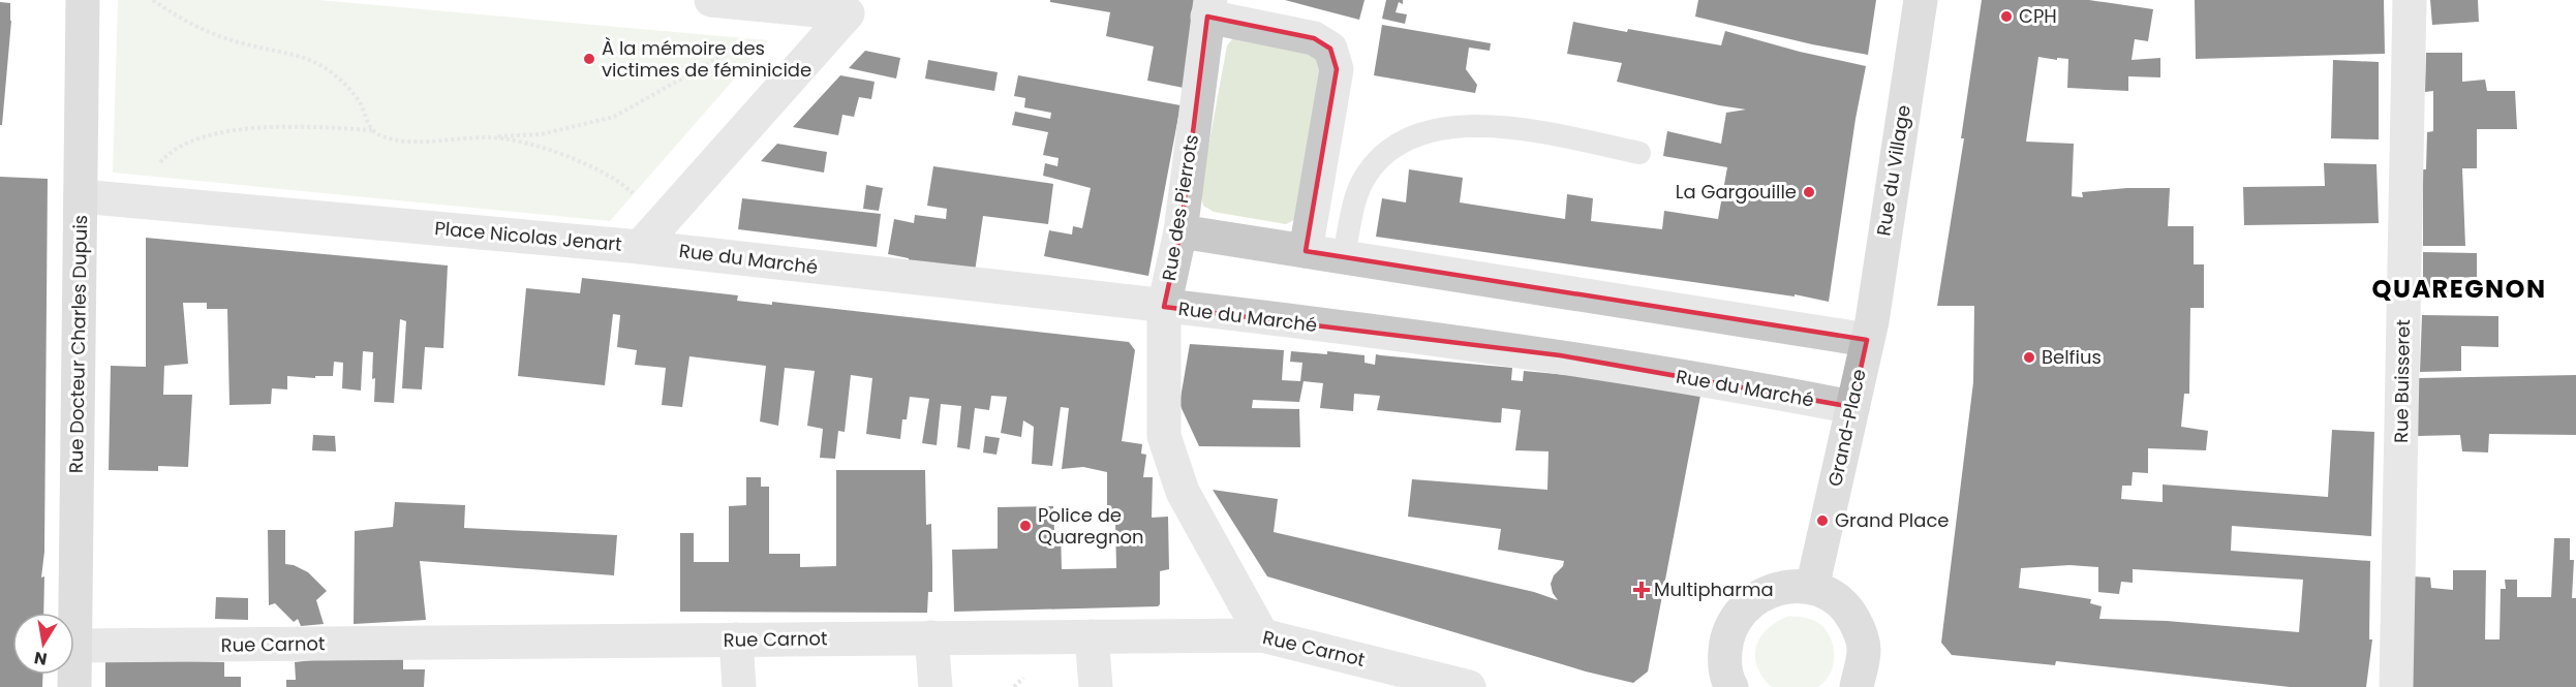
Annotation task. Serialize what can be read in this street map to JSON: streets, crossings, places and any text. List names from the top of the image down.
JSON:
{
  "streets": {
    "street": [
      "Rue du Village",
      "Rue des Pierrots",
      "Place Nicolas Jenart",
      "Rue du Marché",
      "Rue Docteur Charles Dupuis",
      "Rue Buisseret",
      "Grand-Place",
      "Rue Carnot"
    ]
  },
  "crossings": [
    ["Rue du Village", "Grand-Place"],
    ["Rue des Pierrots", "Rue du Marché"],
    ["Rue des Pierrots", "Rue Carnot"],
    ["Place Nicolas Jenart", "Rue du Marché"],
    ["Place Nicolas Jenart", "Rue Docteur Charles Dupuis"],
    ["Rue du Marché", "Grand-Place"],
    ["Rue Docteur Charles Dupuis", "Rue Carnot"]
  ],
  "districts": ["QUAREGNON"],
  "places": {
    "other": [
      "CPH",
      "À la mémoire des victimes de féminicide",
      "La Gargouille",
      "Belfius",
      "Grand Place",
      "Police de Quaregnon"
    ],
    "health": ["Multipharma"]
  },
  "north": "bottom"
}
